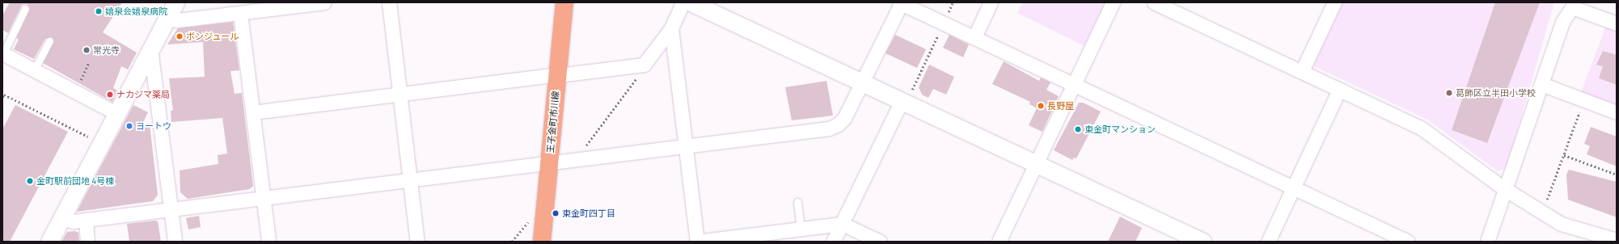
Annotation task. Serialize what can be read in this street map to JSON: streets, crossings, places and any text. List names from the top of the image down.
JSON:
{
  "streets": {
    "main road": ["王子金町市川線"]
  },
  "places": [
    "嬉泉会嬉泉病院",
    "ボンジュール",
    "常光寺",
    "葛飾区立半田小学校",
    "ナカジマ薬局",
    "長野屋",
    "ヨートウ",
    "東金町マンション",
    "金町駅前団地 4号棟",
    "東金町四丁目"
  ]
}
